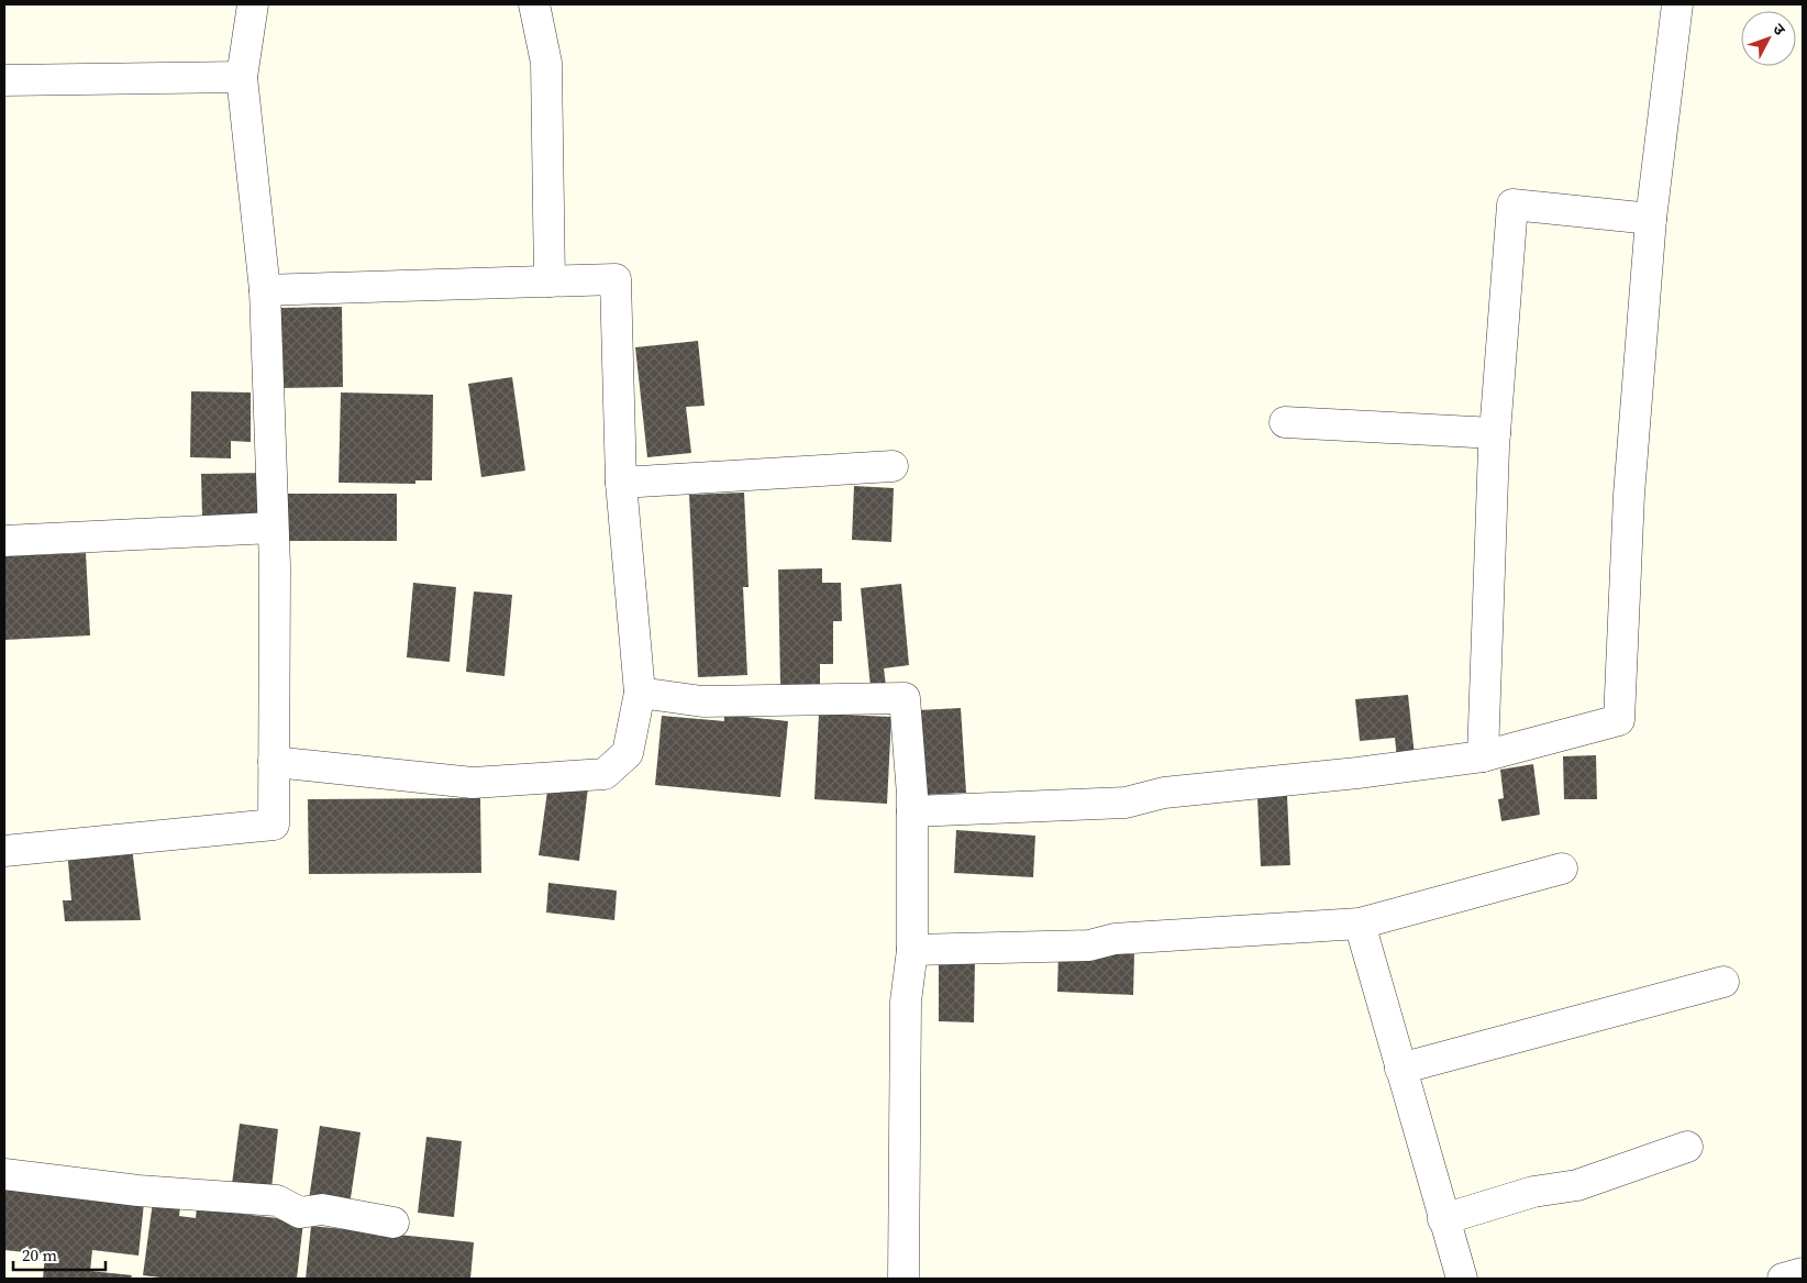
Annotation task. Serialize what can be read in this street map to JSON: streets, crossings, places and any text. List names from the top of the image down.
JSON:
{
  "scale_bar": "20 m",
  "north": "top right"
}
